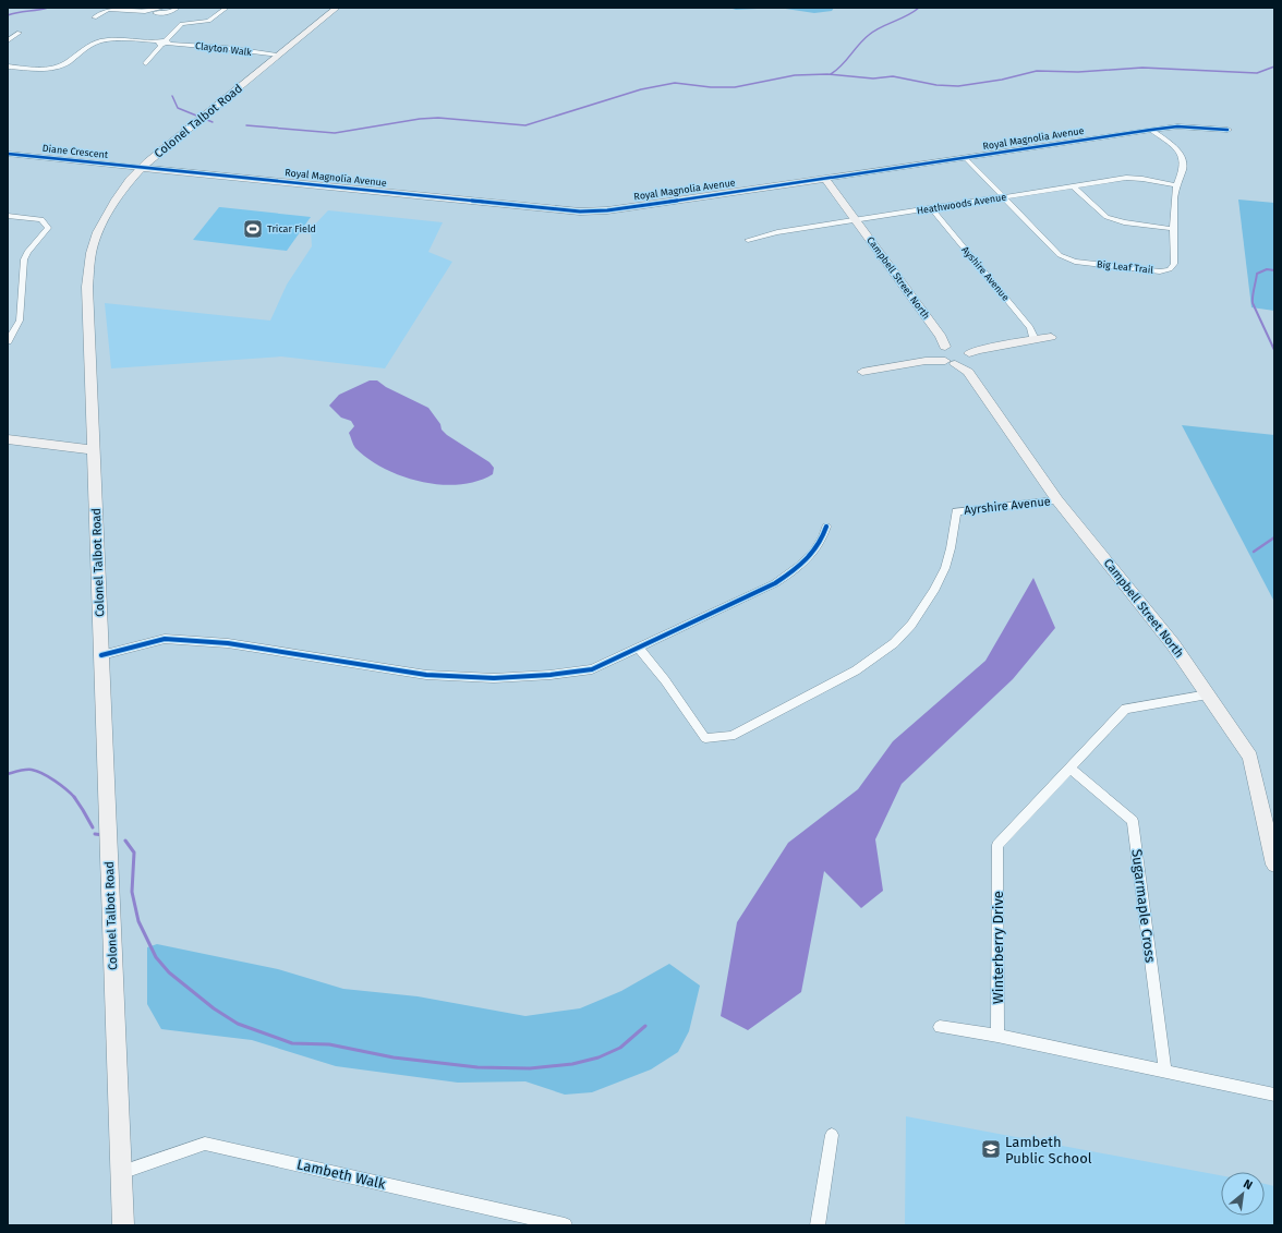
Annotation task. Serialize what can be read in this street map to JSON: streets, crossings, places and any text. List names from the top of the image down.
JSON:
{
  "streets": {
    "street": [
      "Clayton Walk",
      "Colonel Talbot Road",
      "Royal Magnolia Avenue",
      "Diane Crescent",
      "Heathwoods Avenue",
      "Big Leaf Trail",
      "Ayshire Avenue",
      "Campbell Street North",
      "Ayrshire Avenue",
      "Sugarmaple Cross",
      "Winterberry Drive",
      "Lambeth Walk"
    ]
  },
  "crossings": [
    ["Clayton Walk", "Colonel Talbot Road"],
    ["Colonel Talbot Road", "Royal Magnolia Avenue"],
    ["Colonel Talbot Road", "Diane Crescent"],
    ["Colonel Talbot Road", "Lambeth Walk"],
    ["Royal Magnolia Avenue", "Diane Crescent"],
    ["Royal Magnolia Avenue", "Big Leaf Trail"],
    ["Royal Magnolia Avenue", "Campbell Street North"],
    ["Heathwoods Avenue", "Big Leaf Trail"],
    ["Heathwoods Avenue", "Ayshire Avenue"],
    ["Heathwoods Avenue", "Campbell Street North"],
    ["Campbell Street North", "Ayrshire Avenue"],
    ["Campbell Street North", "Winterberry Drive"],
    ["Sugarmaple Cross", "Winterberry Drive"]
  ],
  "places": {
    "sports": ["Tricar Field"],
    "school or university": ["Lambeth Public School"]
  },
  "north": "top right"
}
